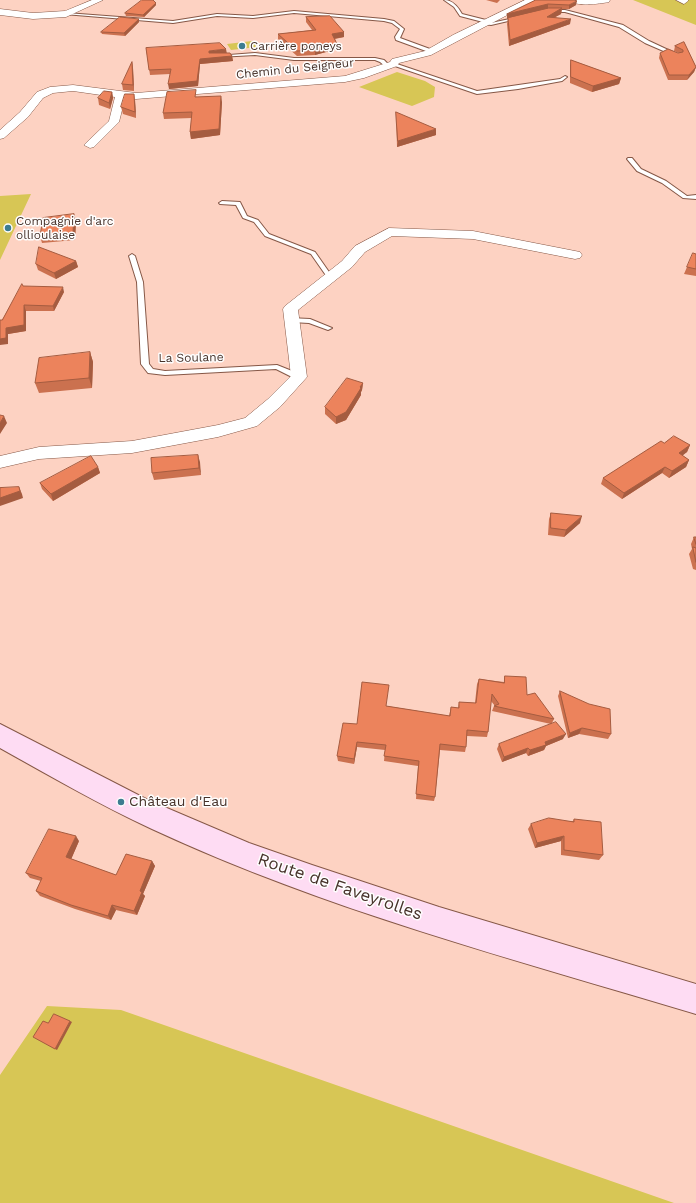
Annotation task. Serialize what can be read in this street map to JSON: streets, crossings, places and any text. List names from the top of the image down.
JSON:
{
  "streets": {
    "main road": ["Route de Faveyrolles"],
    "street": ["Chemin du Seigneur"],
    "lane": ["La Soulane"]
  },
  "places": ["Carrière poneys", "Compagnie d'arc ollioulaise", "Château d'Eau"]
}
